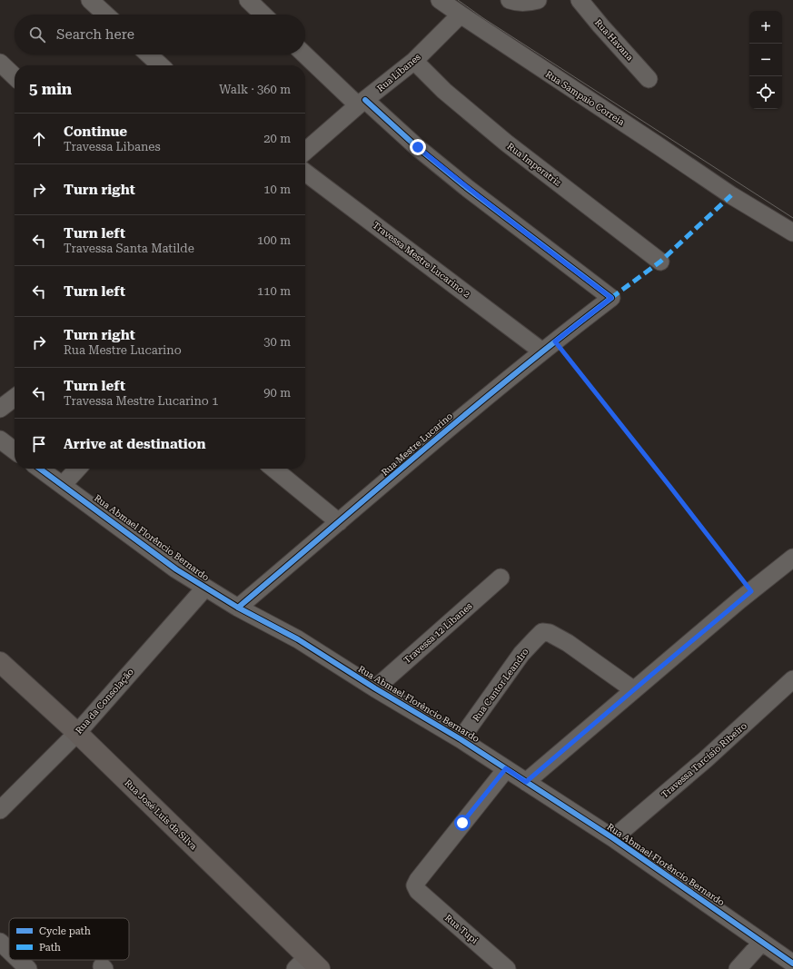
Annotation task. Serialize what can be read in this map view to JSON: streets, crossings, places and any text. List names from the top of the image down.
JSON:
{
  "streets": {
    "street": [
      "Rua Havana",
      "Rua Libanes",
      "Rua Sampaio Correia",
      "Rua Imperatriz",
      "Travessa Mestre Lucarino 2",
      "Rua Mestre Lucarino",
      "Rua Abmael Florêncio Bernardo",
      "Travessa 12 Libanes",
      "Rua Cantor Leandro",
      "Rua da Consolação",
      "Travessa Tarcísio Ribeiro",
      "Rua José Luis da Silva",
      "Rua Tupi"
    ]
  },
  "crossings": [
    ["Rua Libanes", "Rua Sampaio Correia"],
    ["Rua Libanes", "Rua Imperatriz"],
    ["Rua Libanes", "Rua Mestre Lucarino"],
    ["Travessa Mestre Lucarino 2", "Rua Mestre Lucarino"],
    ["Rua Mestre Lucarino", "Rua Abmael Florêncio Bernardo"],
    ["Rua Abmael Florêncio Bernardo", "Travessa 12 Libanes"],
    ["Rua Abmael Florêncio Bernardo", "Rua Cantor Leandro"],
    ["Rua Abmael Florêncio Bernardo", "Rua da Consolação"],
    ["Rua Abmael Florêncio Bernardo", "Travessa Tarcísio Ribeiro"],
    ["Rua Abmael Florêncio Bernardo", "Rua Tupi"],
    ["Rua da Consolação", "Rua José Luis da Silva"]
  ],
  "legend": ["Cycle path", "Path"],
  "page": {
    "map_buttons": ["+", "−"],
    "search": "Search here",
    "heading": ["5 min", "Walk · 360 m"],
    "list": [
      ["Continue", "Travessa Libanes", "20 m"],
      ["Turn right", "10 m"],
      ["Turn left", "Travessa Santa Matilde", "100 m"],
      ["Turn left", "110 m"],
      ["Turn right", "Rua Mestre Lucarino", "30 m"],
      ["Turn left", "Travessa Mestre Lucarino 1", "90 m"],
      "Arrive at destination"
    ]
  }
}
